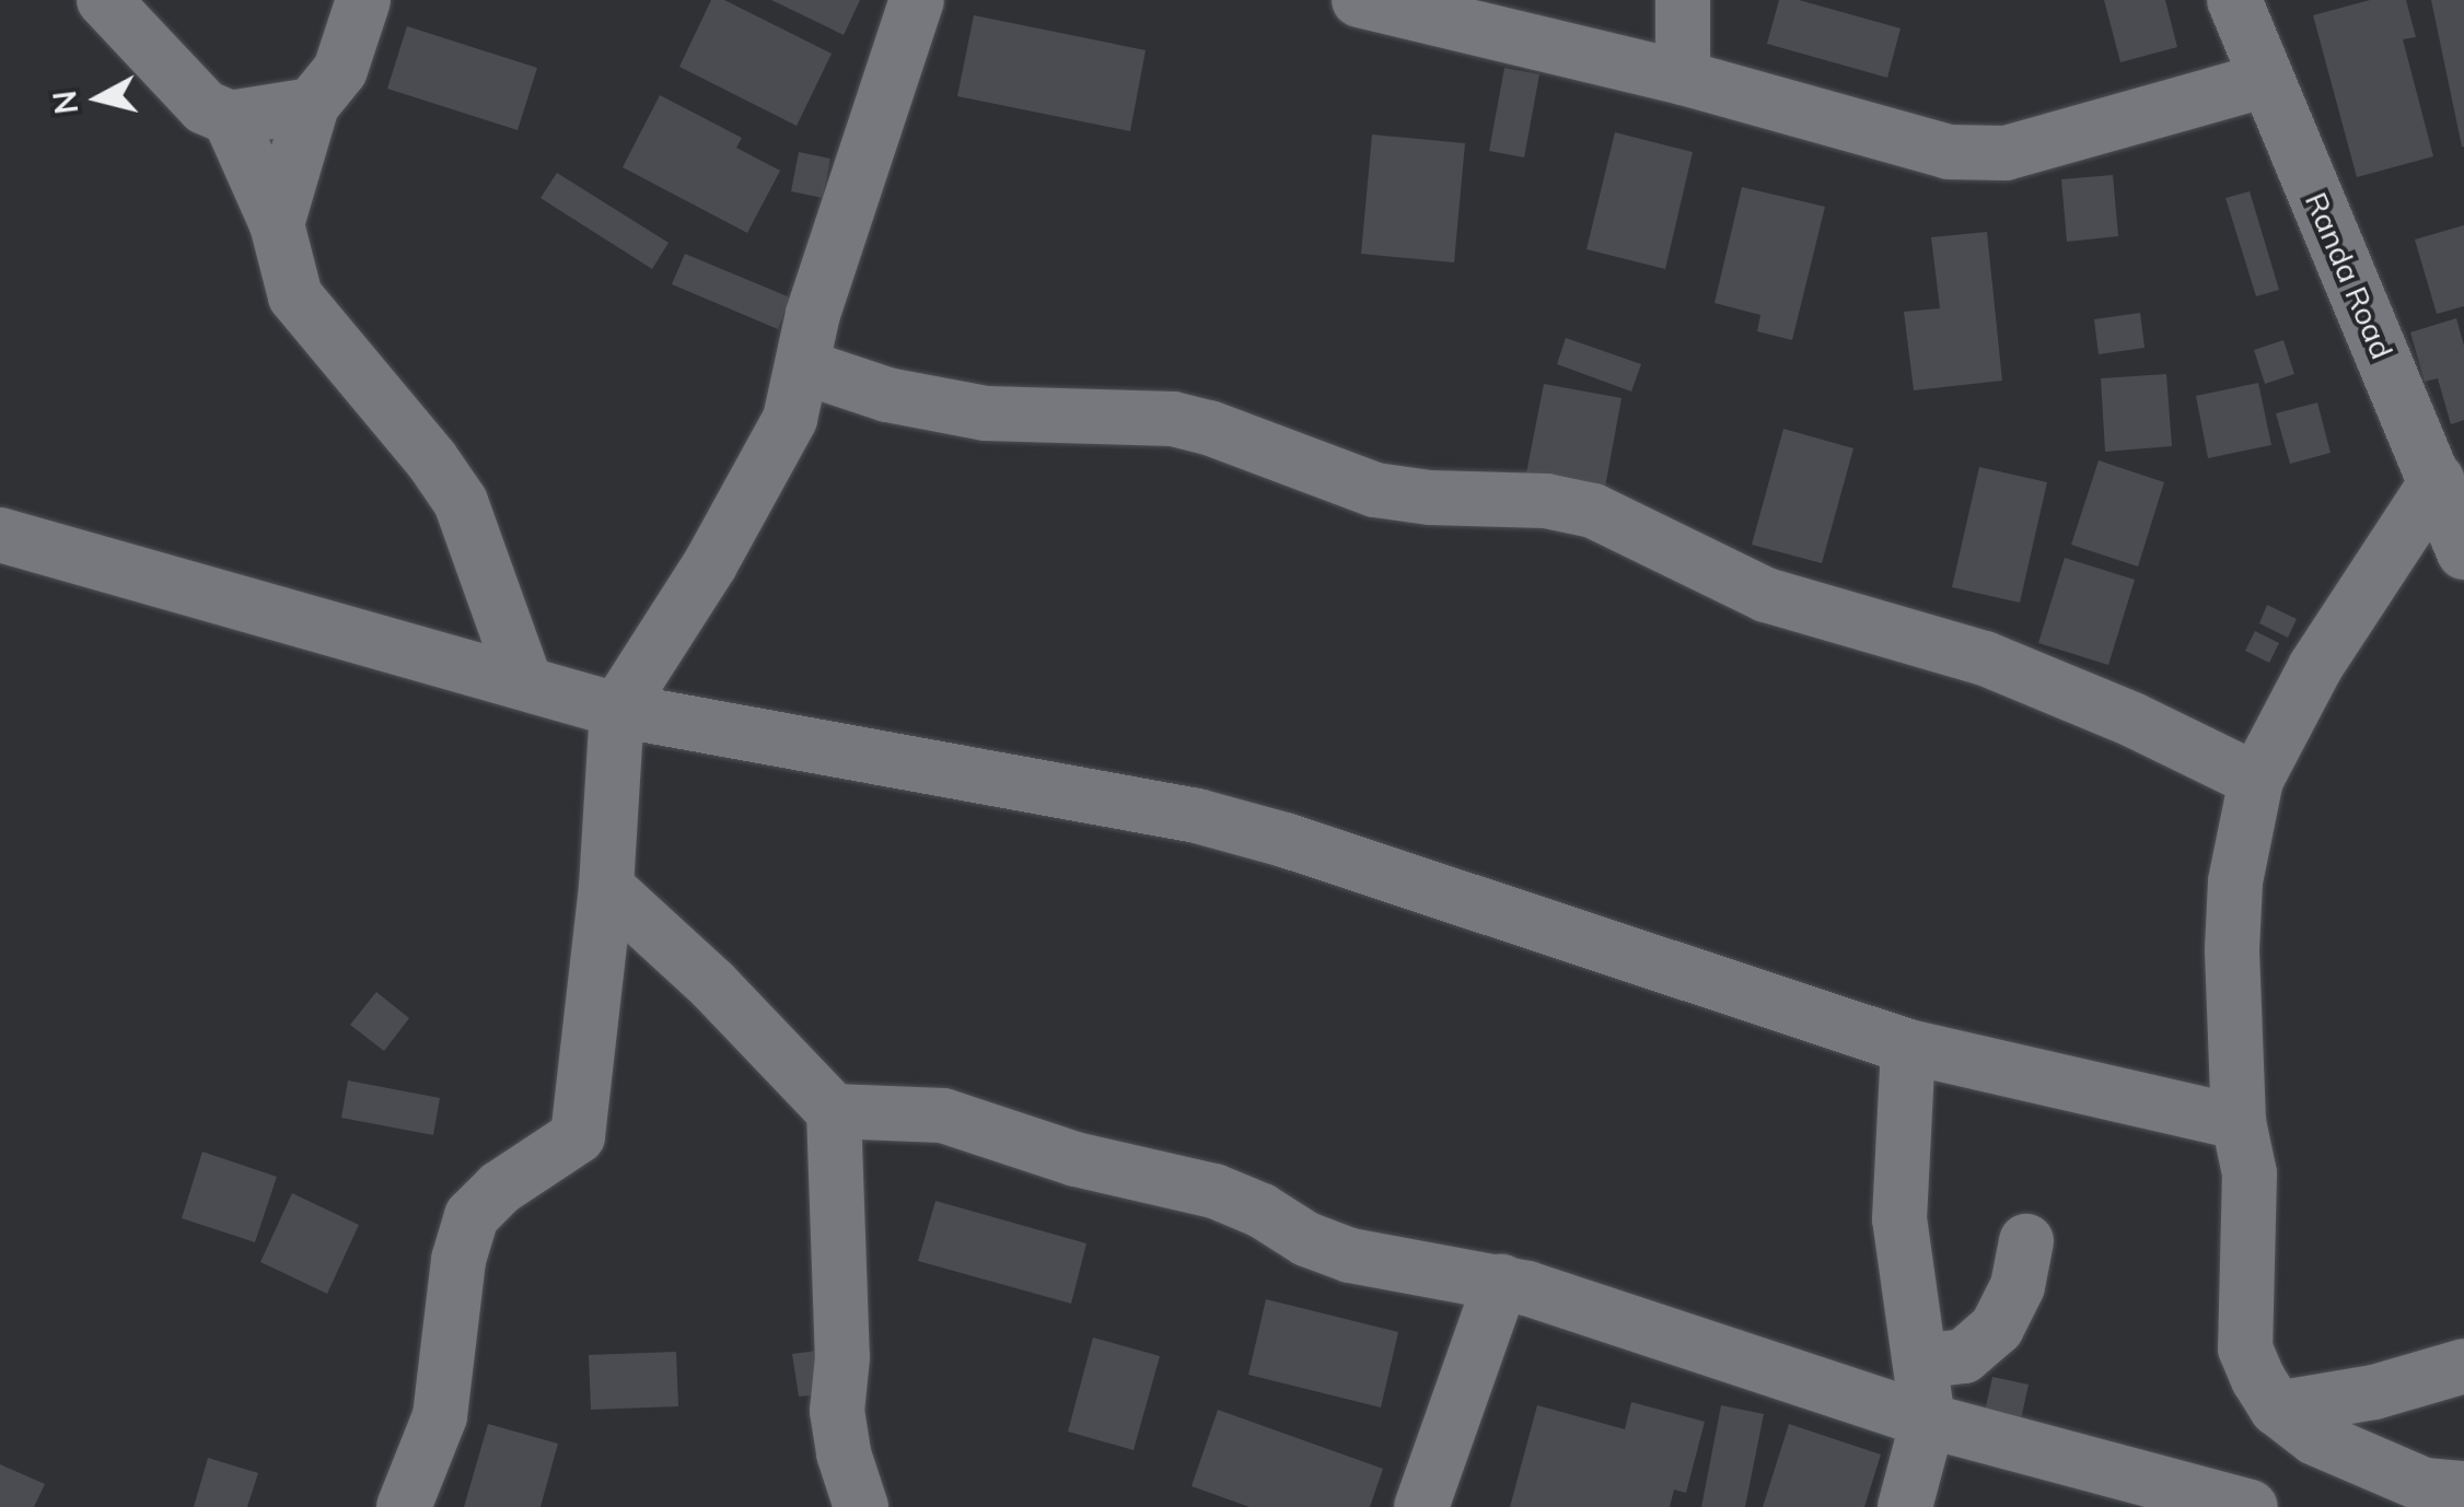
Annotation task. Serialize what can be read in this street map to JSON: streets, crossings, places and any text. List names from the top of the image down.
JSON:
{
  "streets": {
    "street": ["Randa Road"]
  },
  "north": "left"
}
